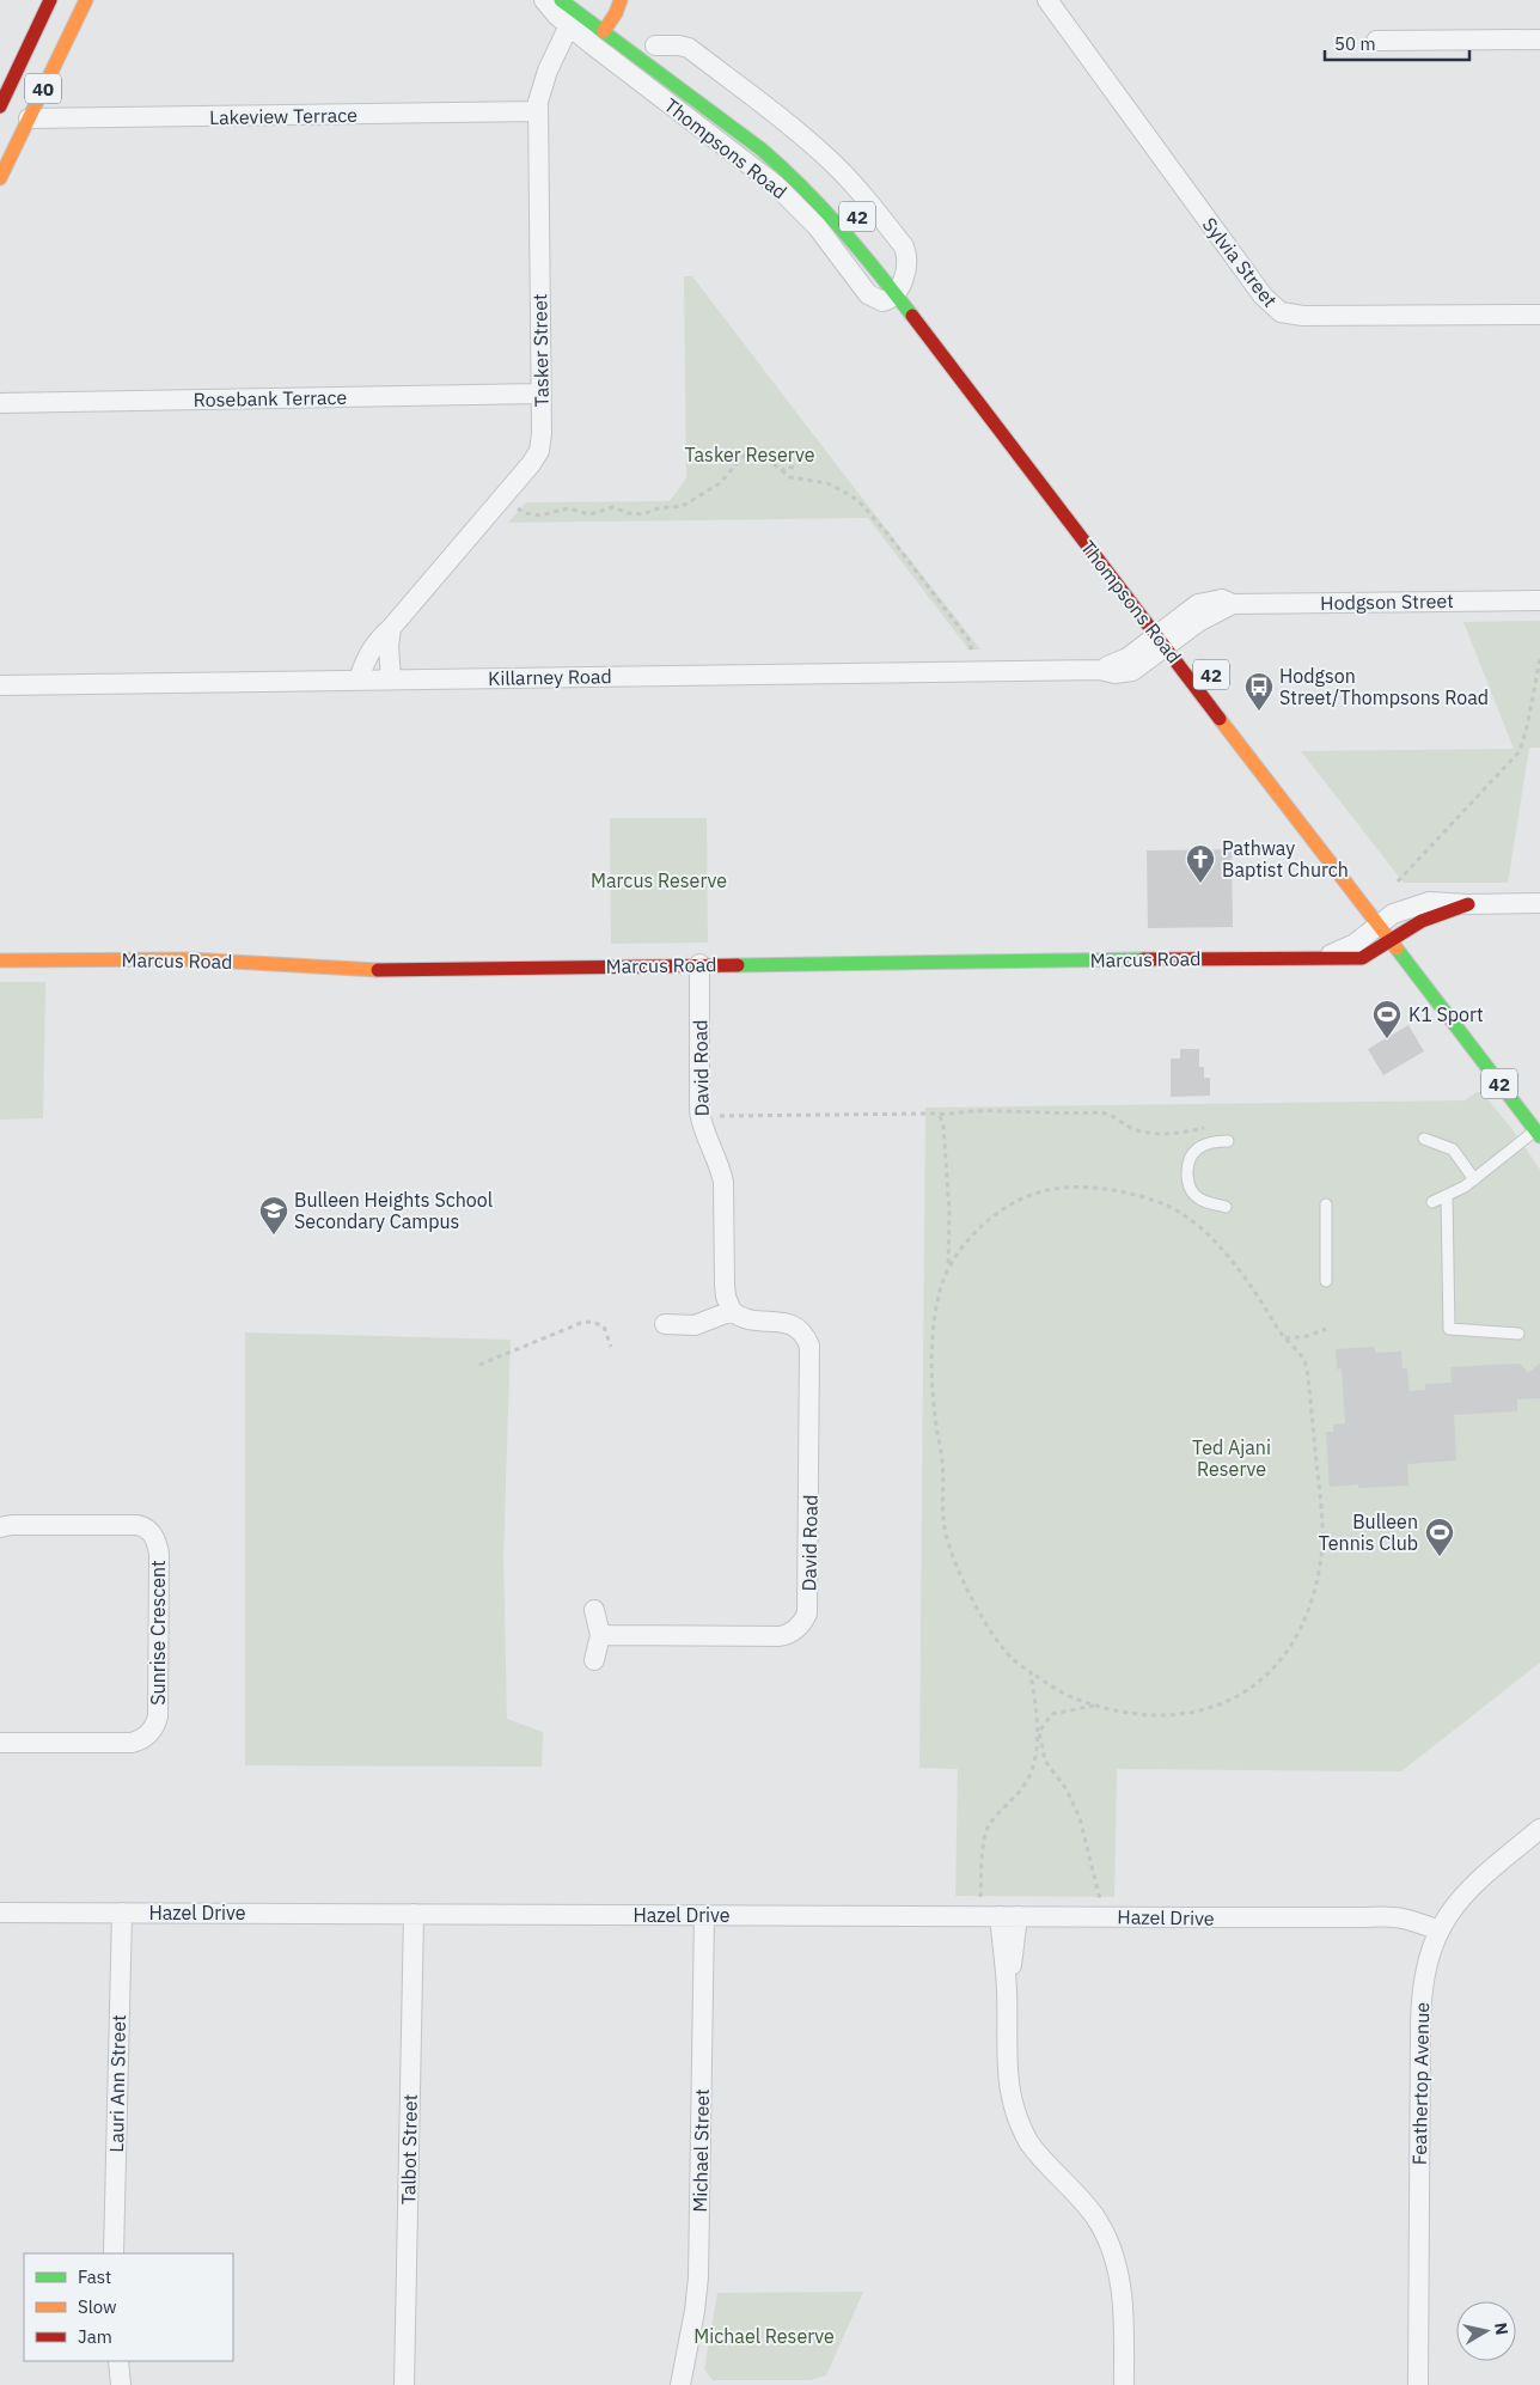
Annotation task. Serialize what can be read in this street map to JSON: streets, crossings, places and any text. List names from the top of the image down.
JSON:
{
  "streets": {
    "main road": [
      "40",
      "Thompsons Road",
      "42",
      "Marcus Road"
    ],
    "street": [
      "Lakeview Terrace",
      "Sylvia Street",
      "Tasker Street",
      "Rosebank Terrace",
      "Hodgson Street",
      "Killarney Road",
      "David Road",
      "Sunrise Crescent",
      "Hazel Drive",
      "Lauri Ann Street",
      "Feathertop Avenue",
      "Talbot Street",
      "Michael Street"
    ]
  },
  "crossings": [
    ["40", "Lakeview Terrace"],
    ["Lakeview Terrace", "Tasker Street"],
    ["Thompsons Road", "Tasker Street"],
    ["Thompsons Road", "Hodgson Street"],
    ["Thompsons Road", "Killarney Road"],
    ["Thompsons Road", "Marcus Road"],
    ["Tasker Street", "Rosebank Terrace"],
    ["Tasker Street", "Killarney Road"],
    ["Hodgson Street", "Killarney Road"],
    ["Marcus Road", "David Road"],
    ["Hazel Drive", "Lauri Ann Street"],
    ["Hazel Drive", "Feathertop Avenue"],
    ["Hazel Drive", "Talbot Street"],
    ["Hazel Drive", "Michael Street"]
  ],
  "parks": [
    "Tasker Reserve",
    "Marcus Reserve",
    "Ted Ajani Reserve",
    "Michael Reserve"
  ],
  "places": {
    "bus stop": ["Hodgson Street/Thompsons Road"],
    "church": ["Pathway Baptist Church"],
    "sports": ["K1 Sport", "Bulleen Tennis Club"],
    "school or university": ["Bulleen Heights School Secondary Campus"]
  },
  "legend": ["Fast", "Slow", "Jam"],
  "scale_bar": "50 m",
  "north": "right"
}
